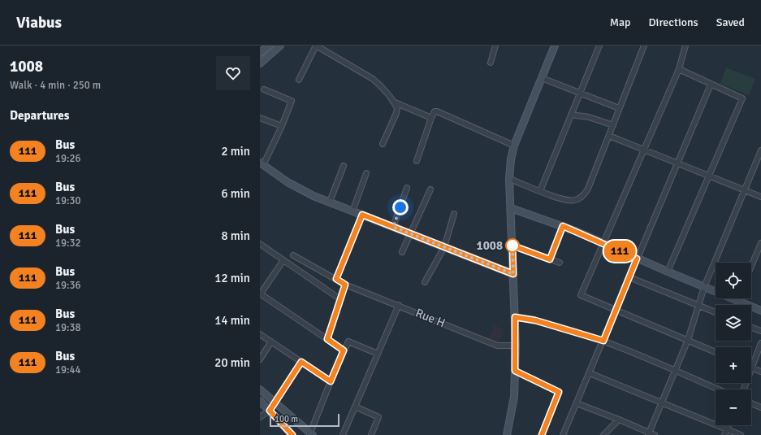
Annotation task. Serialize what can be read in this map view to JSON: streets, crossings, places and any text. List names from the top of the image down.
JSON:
{
  "streets": {
    "street": ["Rue H"]
  },
  "places": ["1008"],
  "lines": ["bus line 111"],
  "scale_bar": "100 m",
  "page": {
    "header": "Viabus",
    "nav": ["Map", "Directions", "Saved"],
    "heading": [
      ["1008", "Walk · 4 min · 250 m"],
      "Departures"
    ],
    "on_map": "111",
    "list": [
      {
        "mark": "111",
        "name": "Bus",
        "note": "19:26",
        "value": "2 min"
      },
      {
        "mark": "111",
        "name": "Bus",
        "note": "19:30",
        "value": "6 min"
      },
      {
        "mark": "111",
        "name": "Bus",
        "note": "19:32",
        "value": "8 min"
      },
      {
        "mark": "111",
        "name": "Bus",
        "note": "19:36",
        "value": "12 min"
      },
      {
        "mark": "111",
        "name": "Bus",
        "note": "19:38",
        "value": "14 min"
      },
      {
        "mark": "111",
        "name": "Bus",
        "note": "19:44",
        "value": "20 min"
      }
    ],
    "map_buttons": ["+", "−"],
    "scale": "100 m"
  }
}
